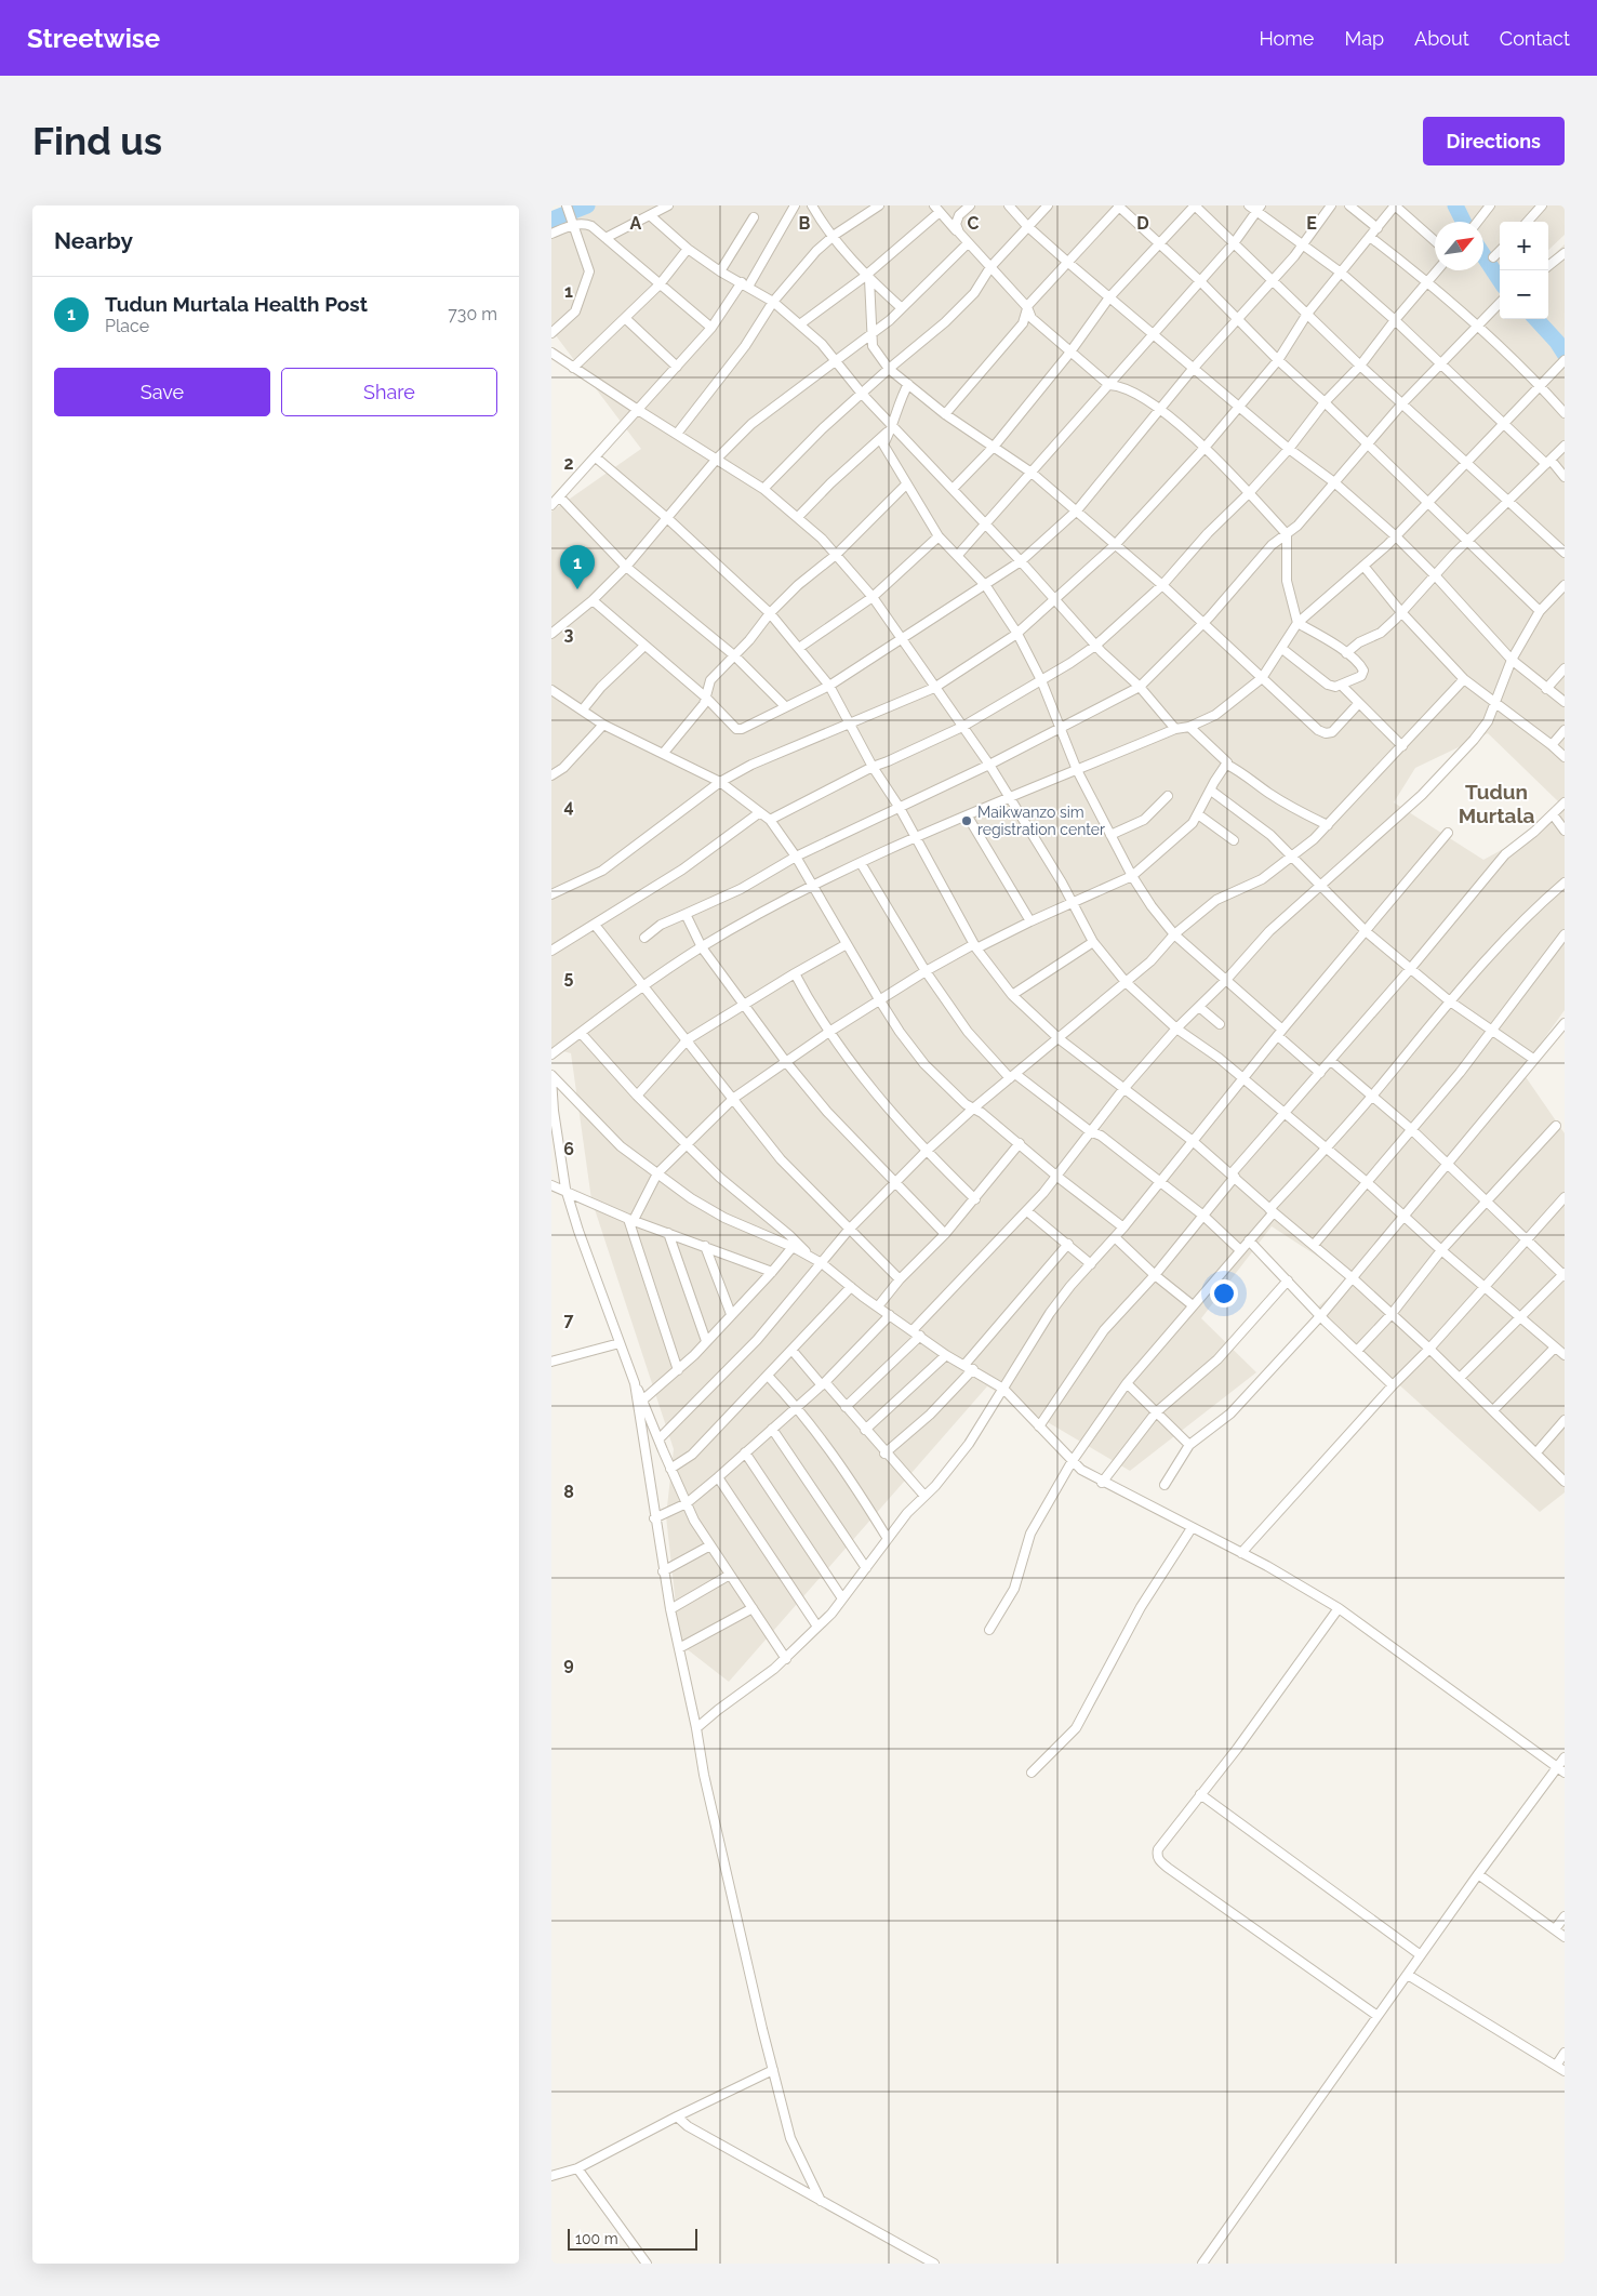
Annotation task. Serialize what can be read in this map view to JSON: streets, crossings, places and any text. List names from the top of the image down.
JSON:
{
  "districts": ["Tudun Murtala"],
  "places": ["Maikwanzo sim registration center"],
  "scale_bar": "100 m",
  "north": "top right",
  "page": {
    "header": "Streetwise",
    "nav": [
      "Home",
      "Map",
      "About",
      "Contact"
    ],
    "buttons": [
      "Directions",
      ["Save", "Share"]
    ],
    "title": "Find us",
    "heading": "Nearby",
    "map_buttons": ["+", "−"],
    "list": [
      {
        "mark": "1",
        "name": "Tudun Murtala Health Post",
        "note": "Place",
        "value": "730 m"
      }
    ],
    "pins": "1",
    "scale": "100 m"
  },
  "grid": {
    "columns": [
      "A",
      "B",
      "C",
      "D",
      "E"
    ],
    "rows": [
      "1",
      "2",
      "3",
      "4",
      "5",
      "6",
      "7",
      "8",
      "9"
    ]
  }
}
